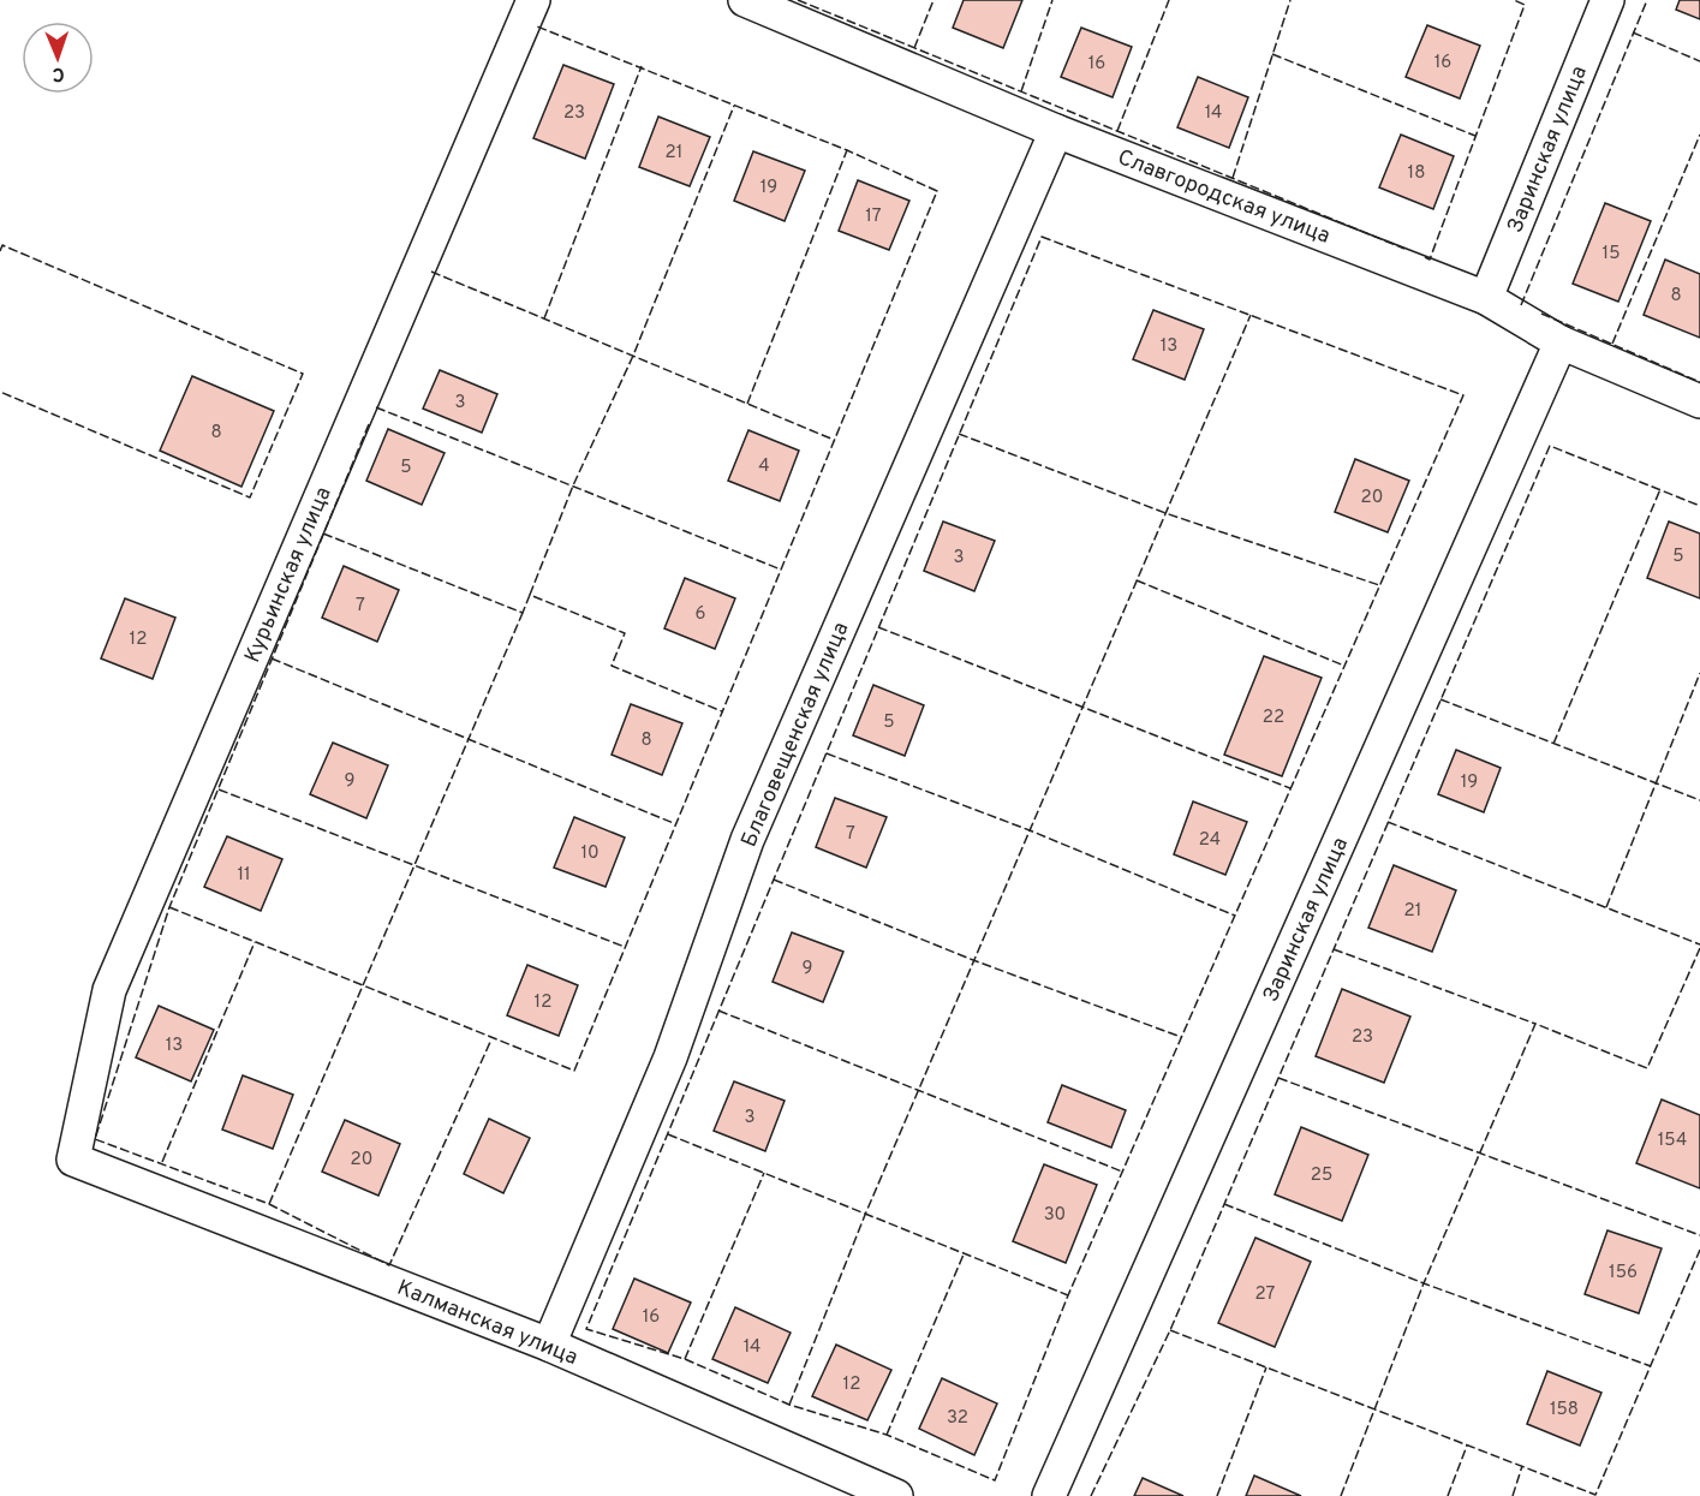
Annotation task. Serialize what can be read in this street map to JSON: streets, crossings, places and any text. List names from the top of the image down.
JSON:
{
  "streets": {
    "street": [
      "Заринская улица",
      "Славгородская улица",
      "Курьинская улица",
      "Благовещенская улица",
      "Калманская улица"
    ]
  },
  "crossings": [
    ["Заринская улица", "Славгородская улица"],
    ["Славгородская улица", "Благовещенская улица"],
    ["Курьинская улица", "Калманская улица"],
    ["Благовещенская улица", "Калманская улица"]
  ],
  "house_numbers": [
    "16",
    "16",
    "23",
    "14",
    "21",
    "18",
    "19",
    "17",
    "15",
    "8",
    "13",
    "3",
    "8",
    "4",
    "5",
    "20",
    "5",
    "3",
    "7",
    "6",
    "12",
    "22",
    "5",
    "8",
    "9",
    "19",
    "7",
    "24",
    "10",
    "11",
    "21",
    "9",
    "12",
    "23",
    "13",
    "3",
    "154",
    "20",
    "25",
    "30",
    "156",
    "27",
    "16",
    "14",
    "12",
    "158",
    "32"
  ],
  "north": "bottom"
}
